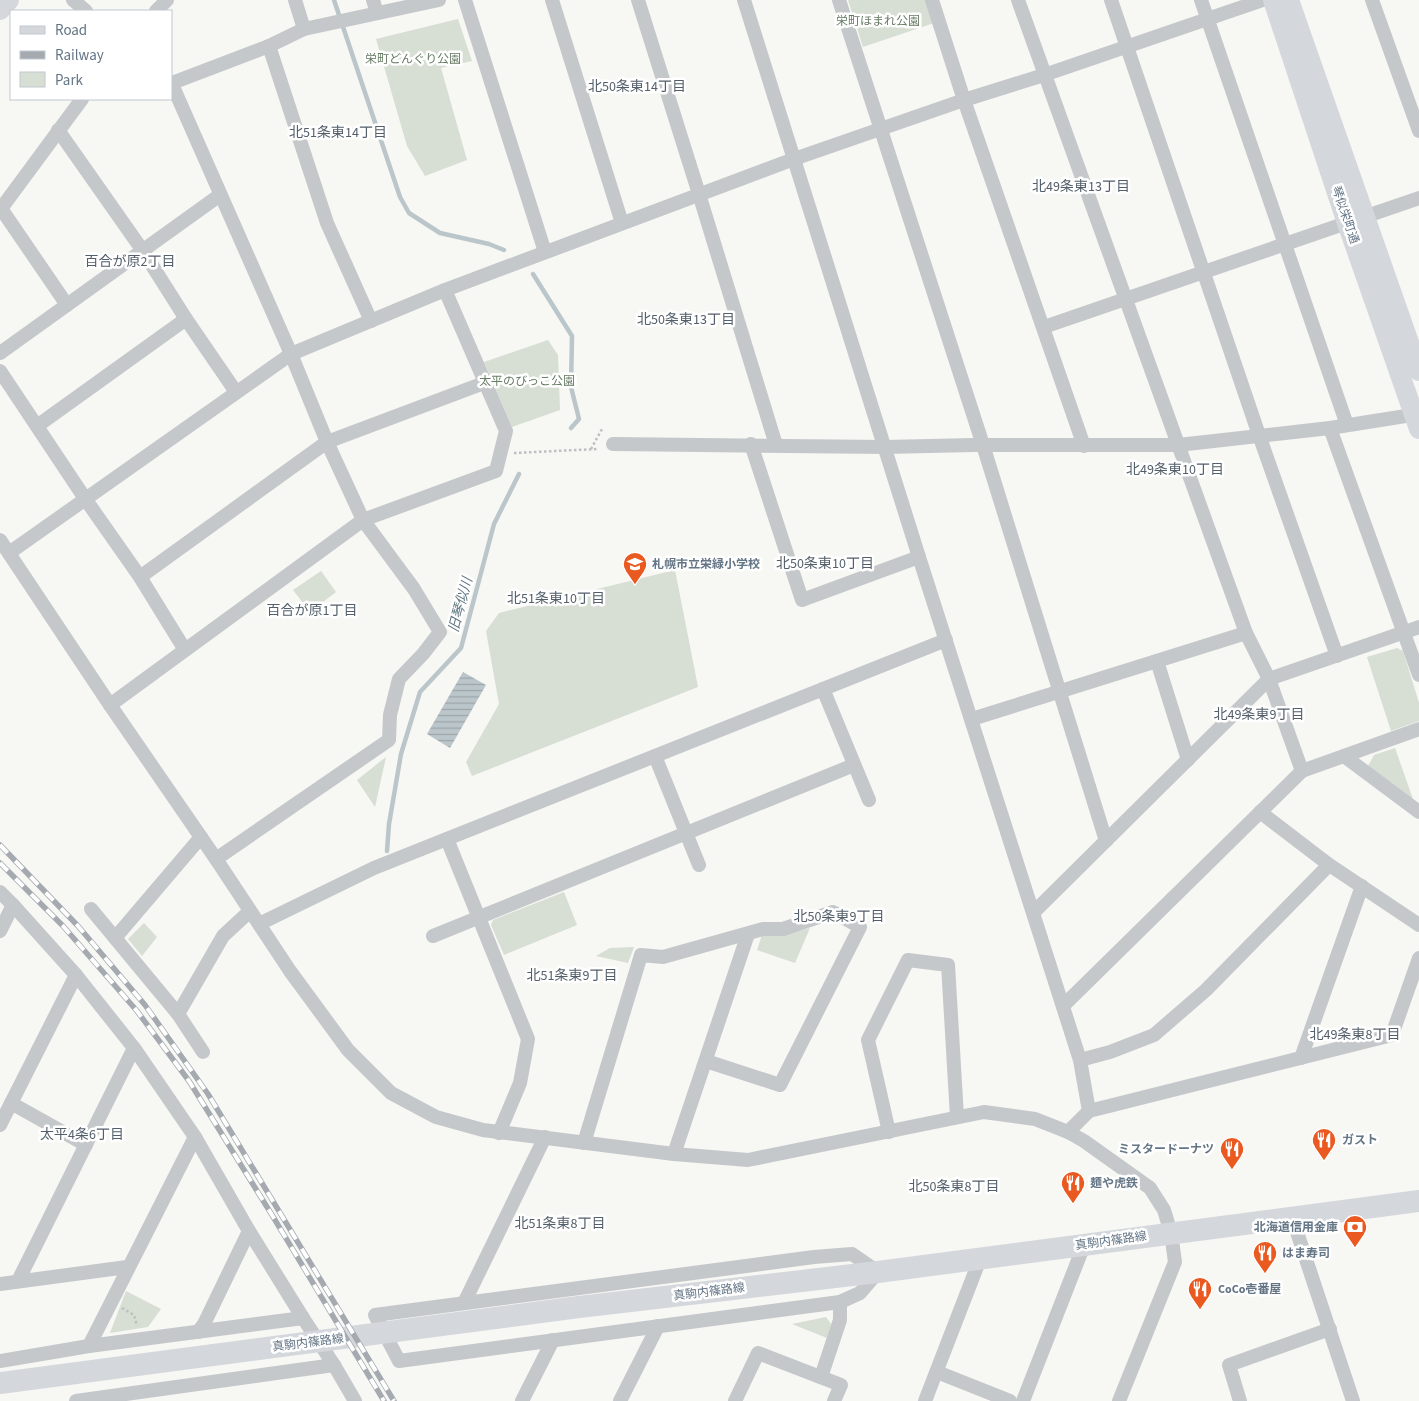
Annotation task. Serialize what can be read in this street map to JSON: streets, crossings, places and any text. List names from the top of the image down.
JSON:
{
  "streets": {
    "main road": ["真駒内篠路線"],
    "street": ["琴似栄町通"]
  },
  "districts": [
    "北50条東14丁目",
    "北51条東14丁目",
    "北49条東13丁目",
    "百合が原2丁目",
    "北50条東13丁目",
    "北49条東10丁目",
    "北50条東10丁目",
    "北51条東10丁目",
    "百合が原1丁目",
    "北49条東9丁目",
    "北50条東9丁目",
    "北51条東9丁目",
    "北49条東8丁目",
    "太平4条6丁目",
    "北50条東8丁目",
    "北51条東8丁目"
  ],
  "water": ["旧琴似川"],
  "parks": ["栄町ほまれ公園", "栄町どんぐり公園", "太平のびっこ公園"],
  "places": {
    "school or university": ["札幌市立栄緑小学校"],
    "restaurant": [
      "ガスト",
      "ミスタードーナツ",
      "麺や虎鉄",
      "はま寿司",
      "CoCo壱番屋"
    ],
    "bank": ["北海道信用金庫"]
  },
  "legend": ["Road", "Railway", "Park"]
}
